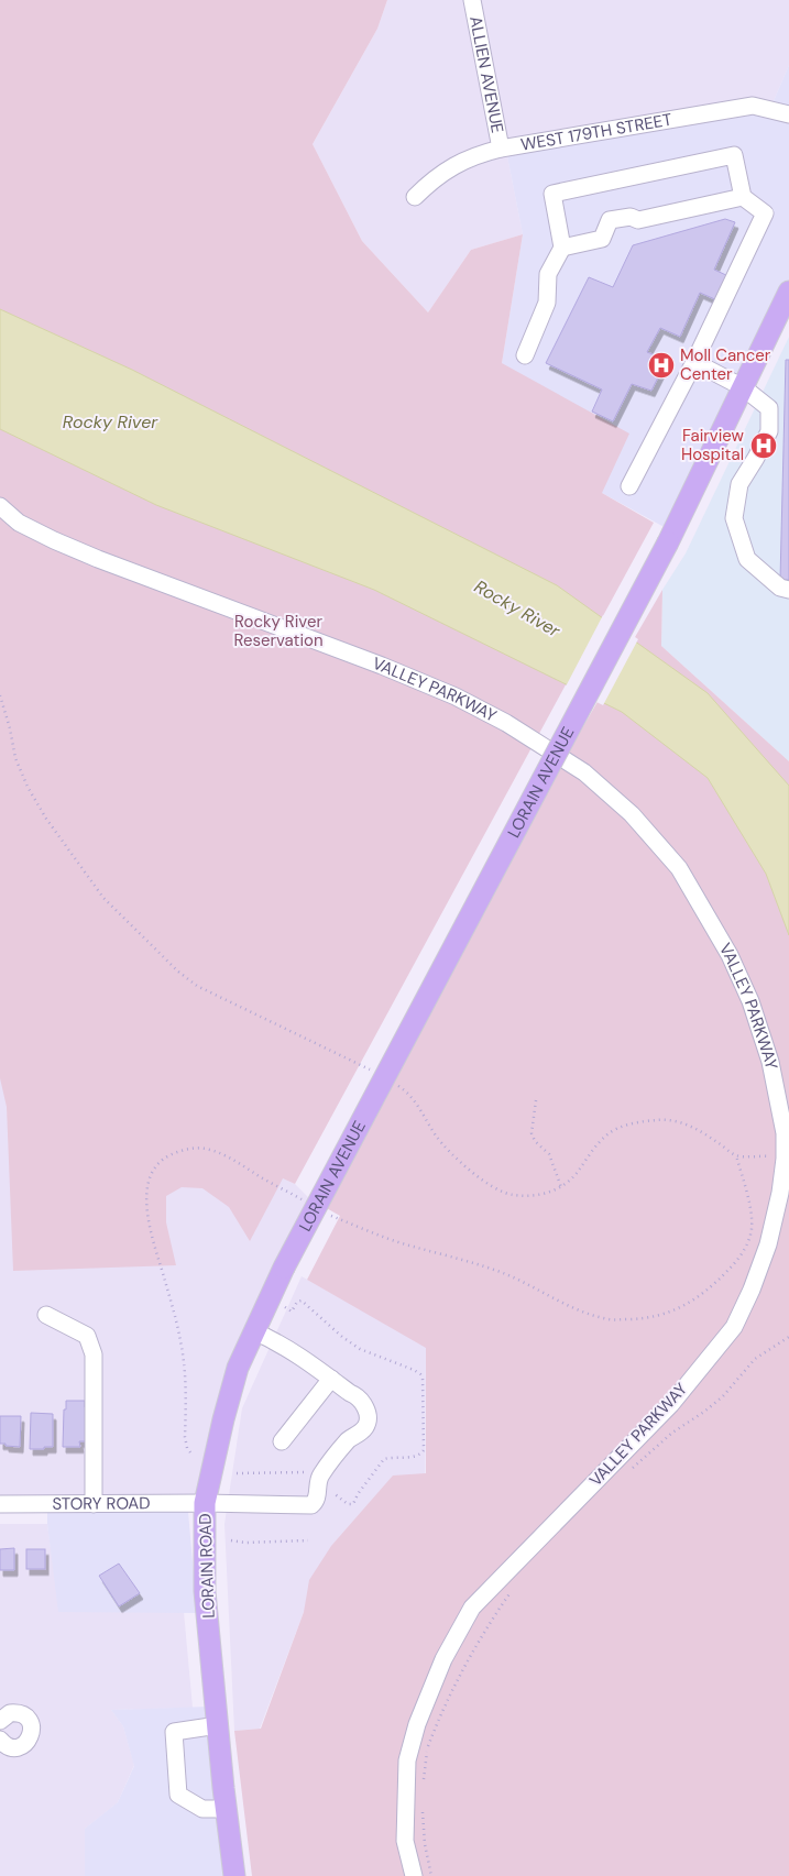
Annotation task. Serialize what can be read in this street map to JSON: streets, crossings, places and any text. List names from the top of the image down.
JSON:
{
  "streets": {
    "main road": ["LORAIN AVENUE", "LORAIN ROAD"],
    "street": [
      "ALLIEN AVENUE",
      "WEST 179TH STREET",
      "VALLEY PARKWAY",
      "STORY ROAD"
    ]
  },
  "crossings": [
    ["ALLIEN AVENUE", "WEST 179TH STREET"],
    ["LORAIN AVENUE", "LORAIN ROAD"],
    ["STORY ROAD", "LORAIN ROAD"]
  ],
  "water": ["Rocky River"],
  "parks": ["Rocky River Reservation"],
  "places": {
    "hospital": ["Moll Cancer Center", "Fairview Hospital"]
  }
}
